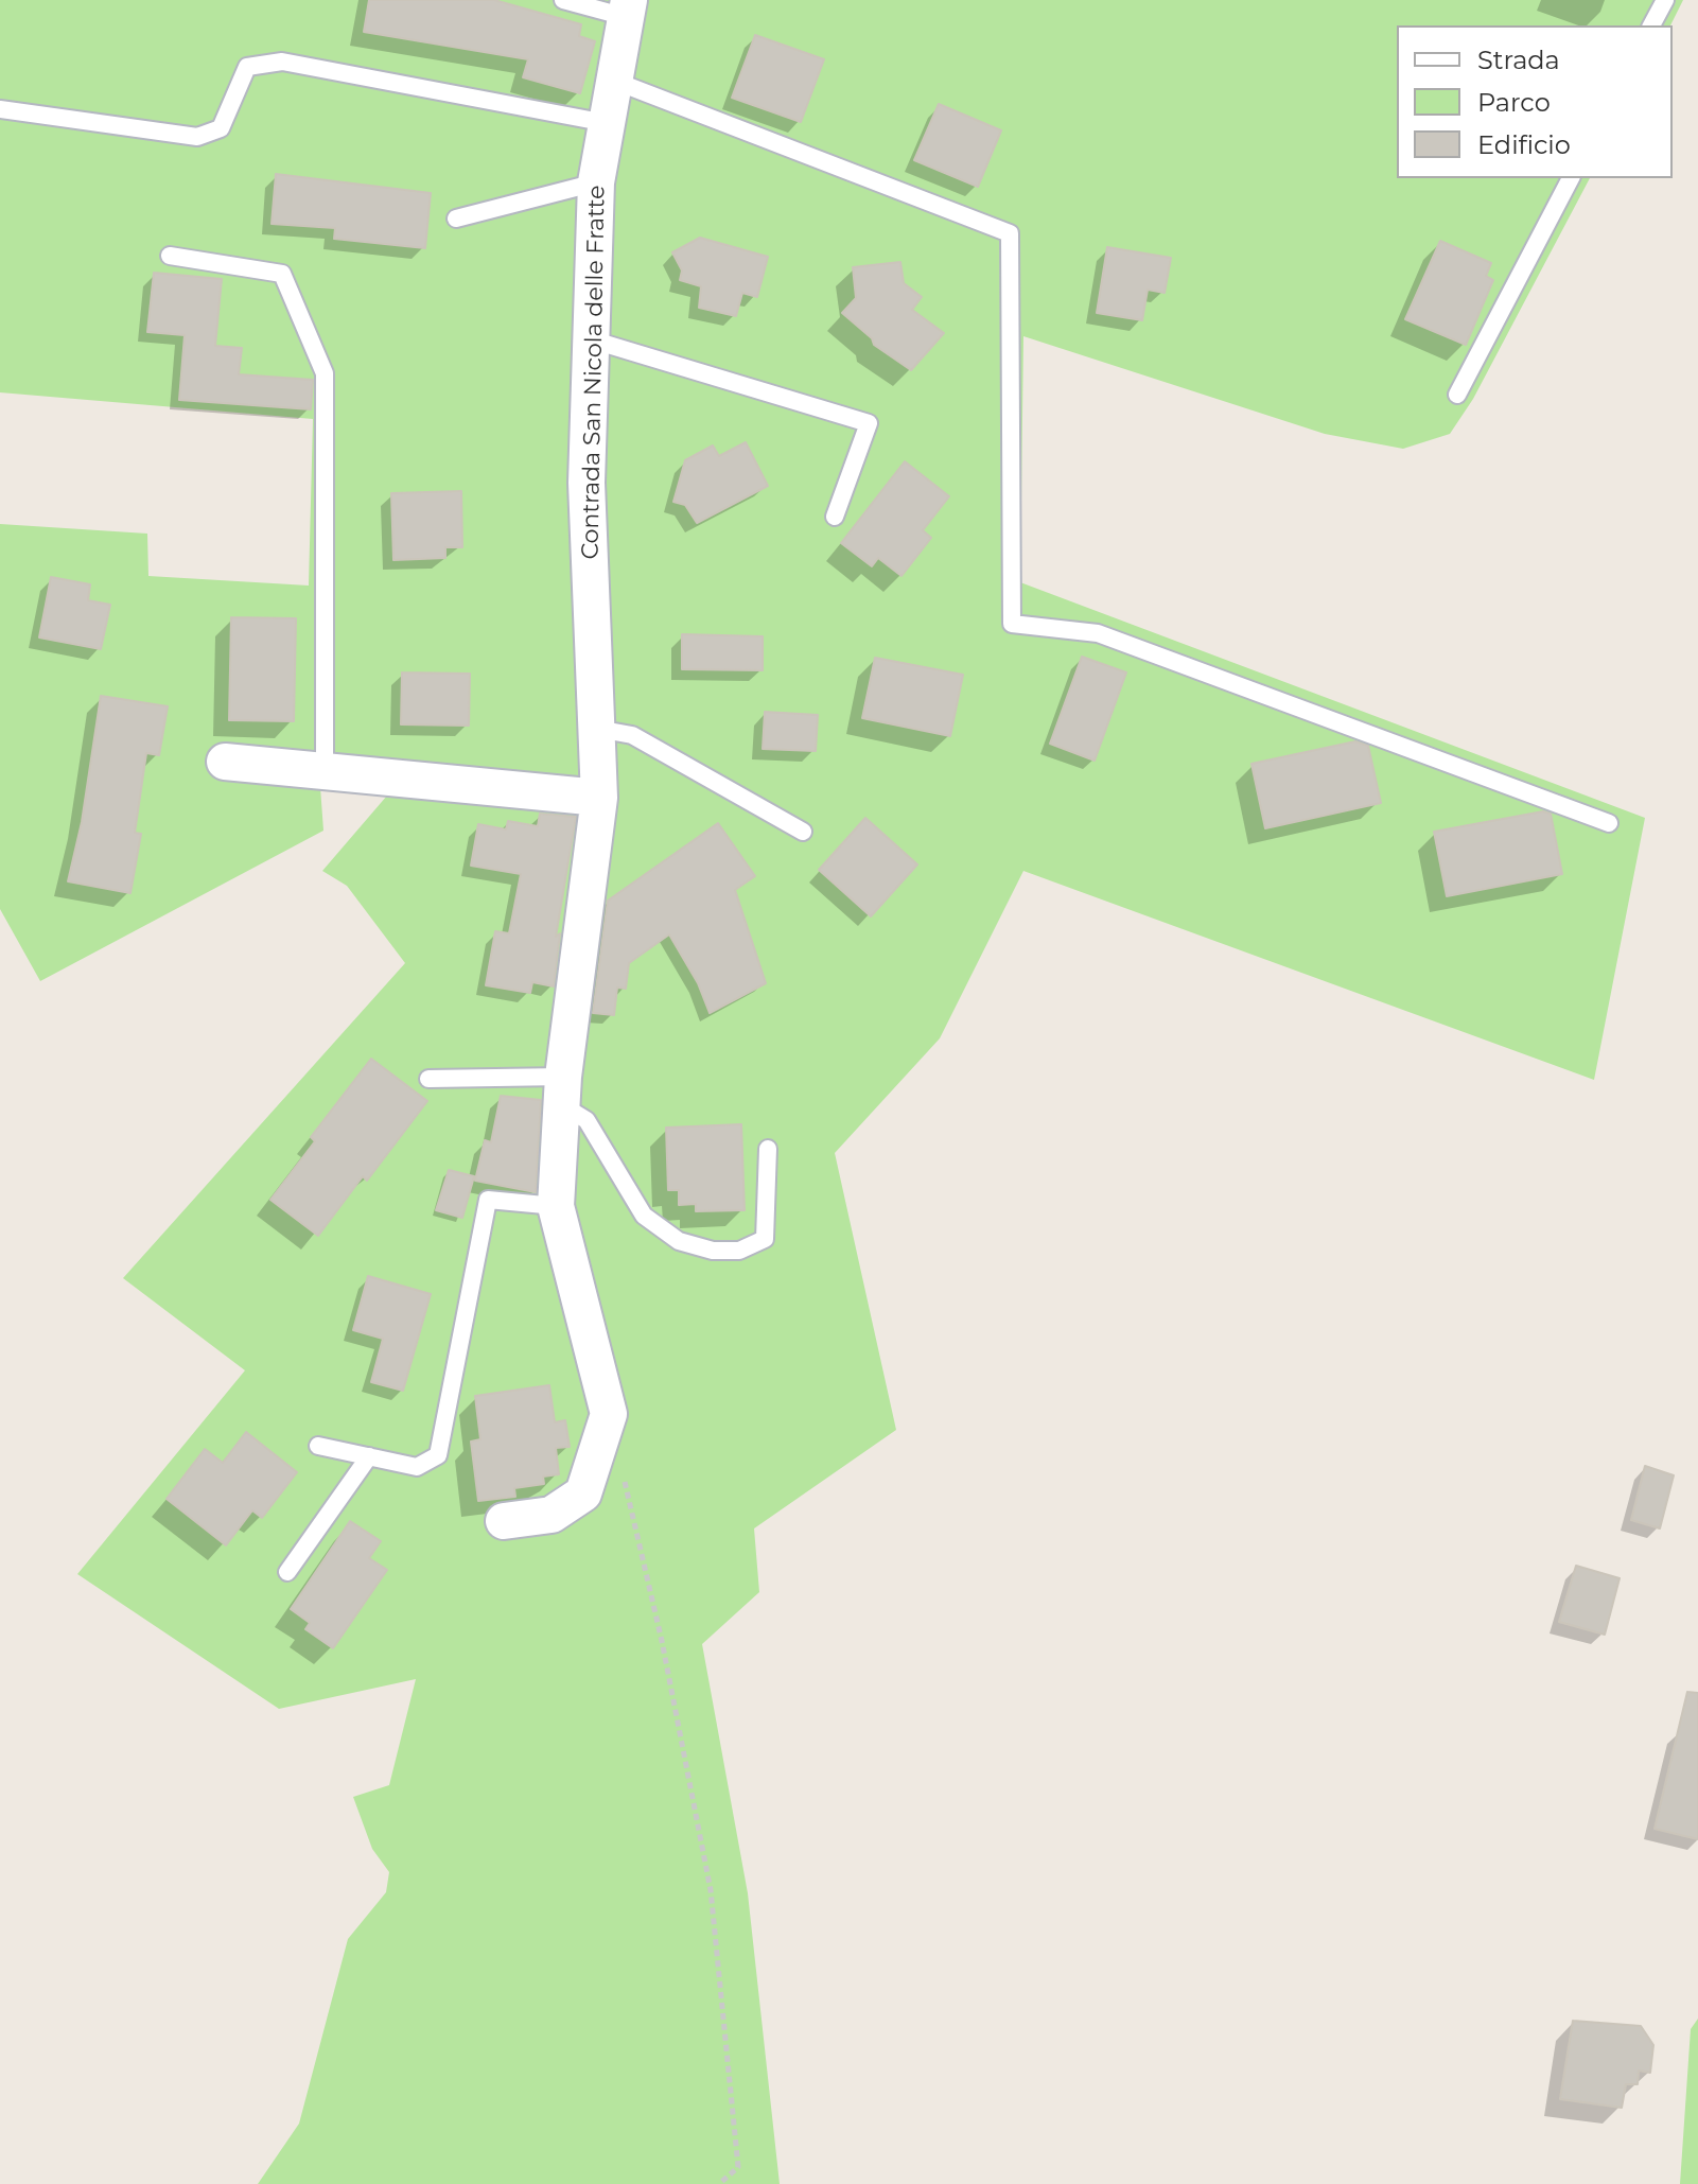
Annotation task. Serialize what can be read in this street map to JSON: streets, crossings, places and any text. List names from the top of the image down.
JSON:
{
  "streets": {
    "street": ["Contrada San Nicola delle Fratte"]
  },
  "legend": ["Strada", "Parco", "Edificio"]
}
